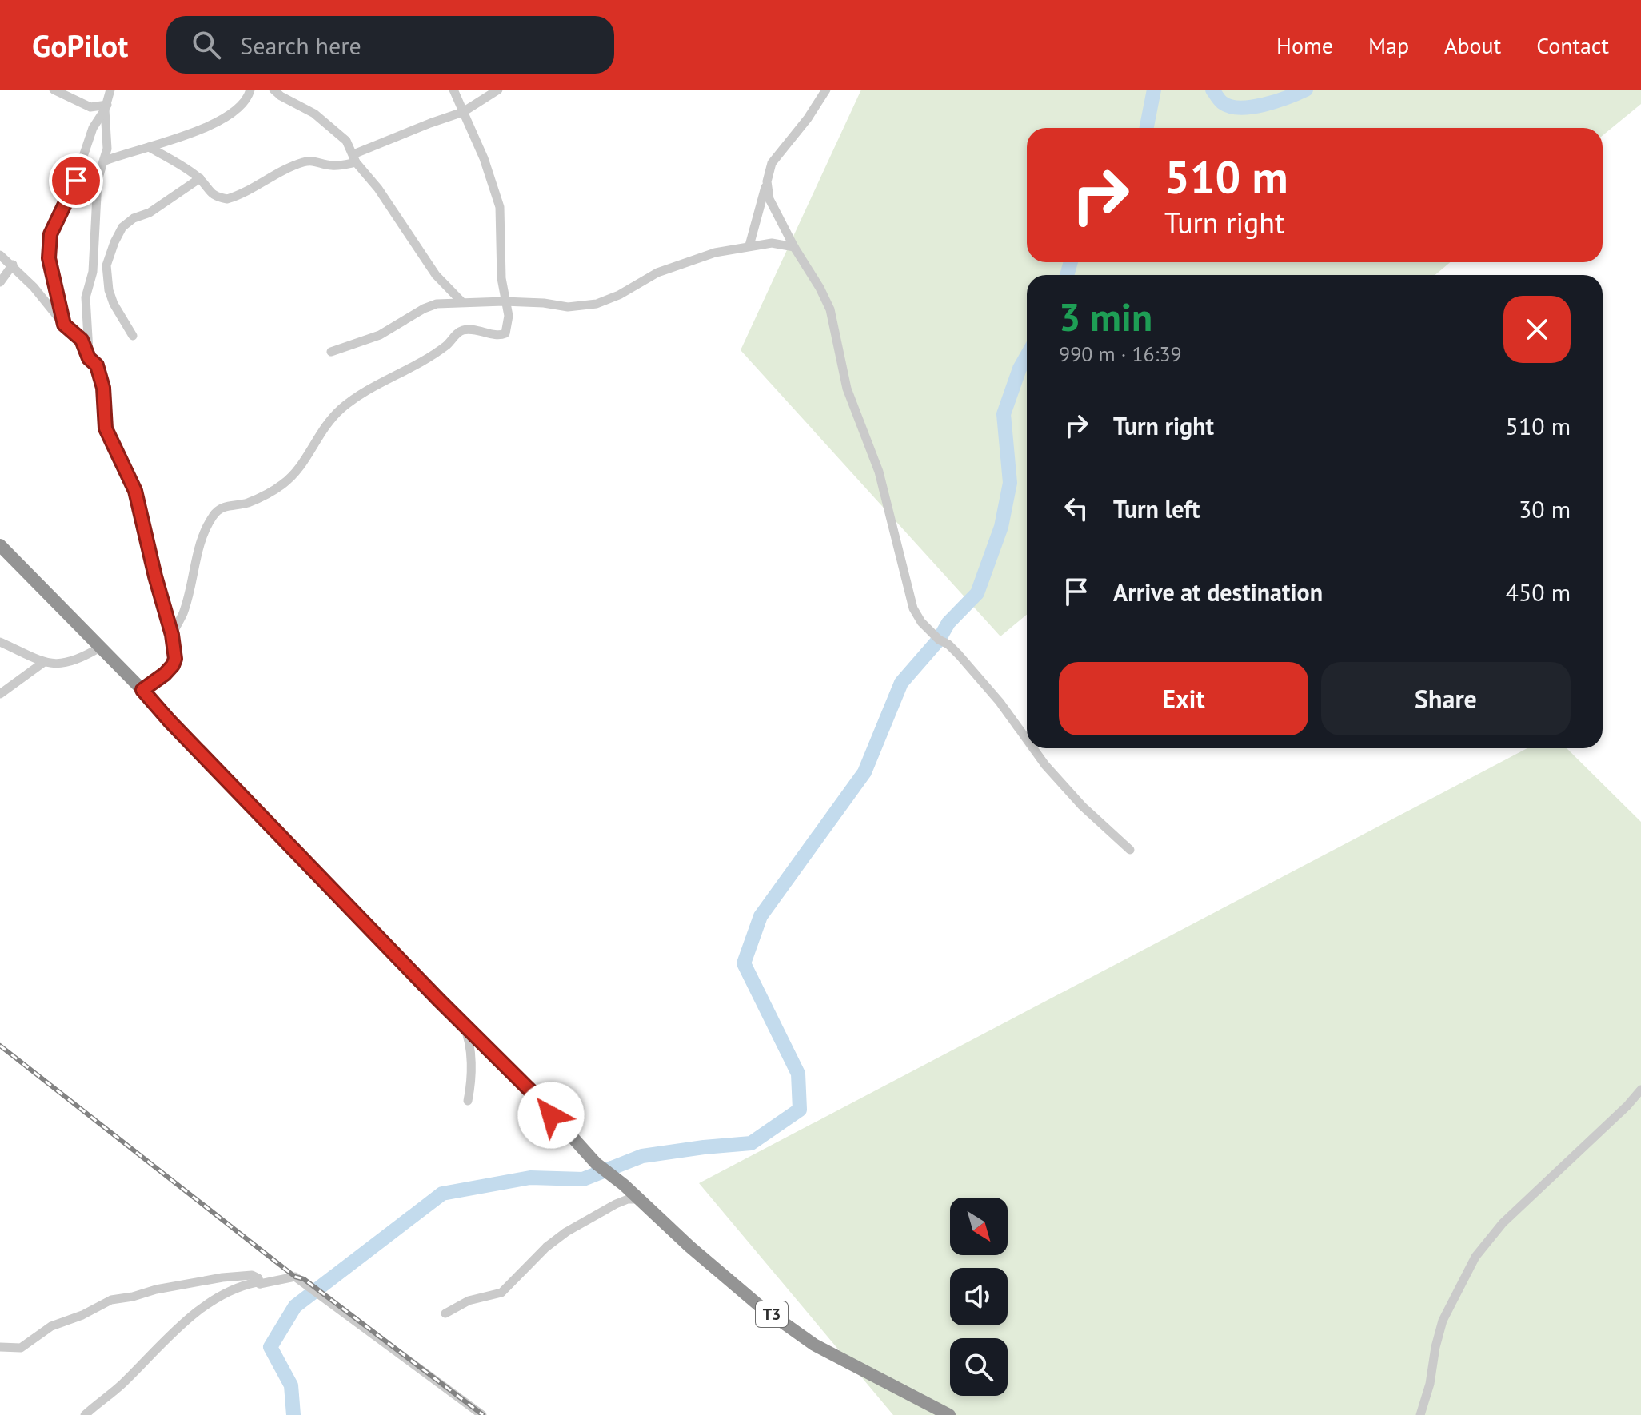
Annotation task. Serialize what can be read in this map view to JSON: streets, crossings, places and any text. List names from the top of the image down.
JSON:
{
  "streets": {
    "highway": ["T3"]
  },
  "north": "bottom right",
  "page": {
    "header": "GoPilot",
    "search": "Search here",
    "nav": [
      "Home",
      "Map",
      "About",
      "Contact"
    ],
    "turn": ["510 m", "Turn right"],
    "heading": ["3 min", "990 m · 16:39"],
    "list": [
      {
        "name": "Turn right",
        "value": "510 m"
      },
      {
        "name": "Turn left",
        "value": "30 m"
      },
      {
        "name": "Arrive at destination",
        "value": "450 m"
      }
    ],
    "buttons": ["Exit", "Share"]
  }
}
